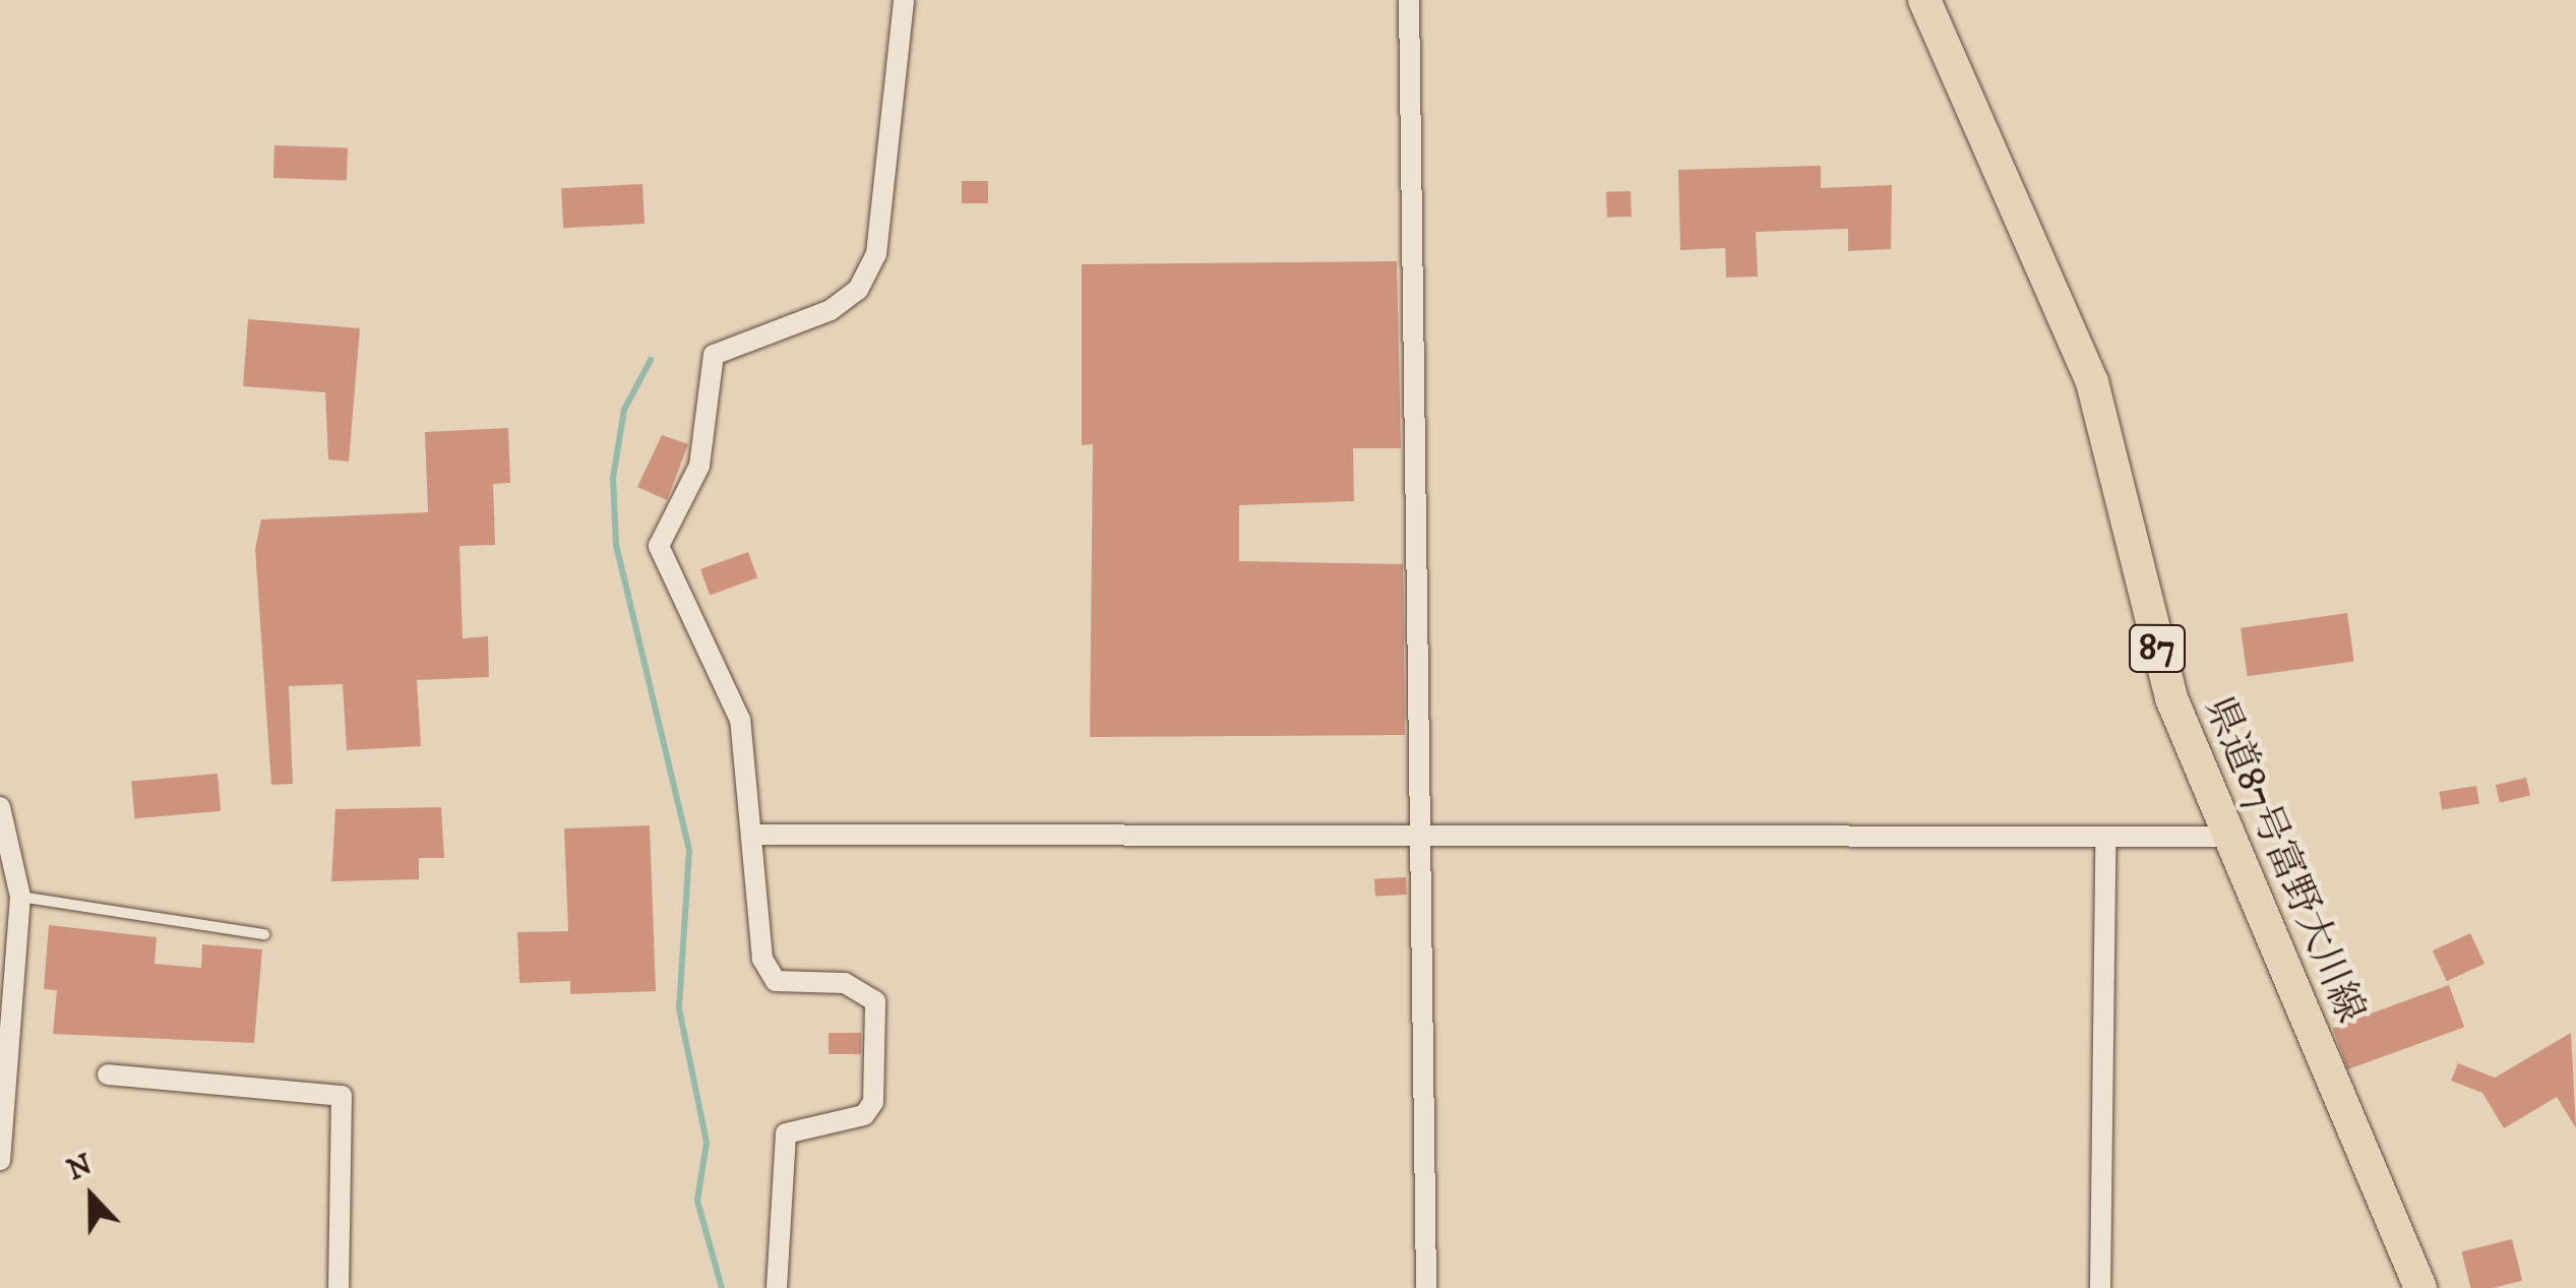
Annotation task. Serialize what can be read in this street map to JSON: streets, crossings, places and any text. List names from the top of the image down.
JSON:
{
  "streets": {
    "main road": ["87", "県道87号富野大川線"]
  },
  "north": "top"
}
